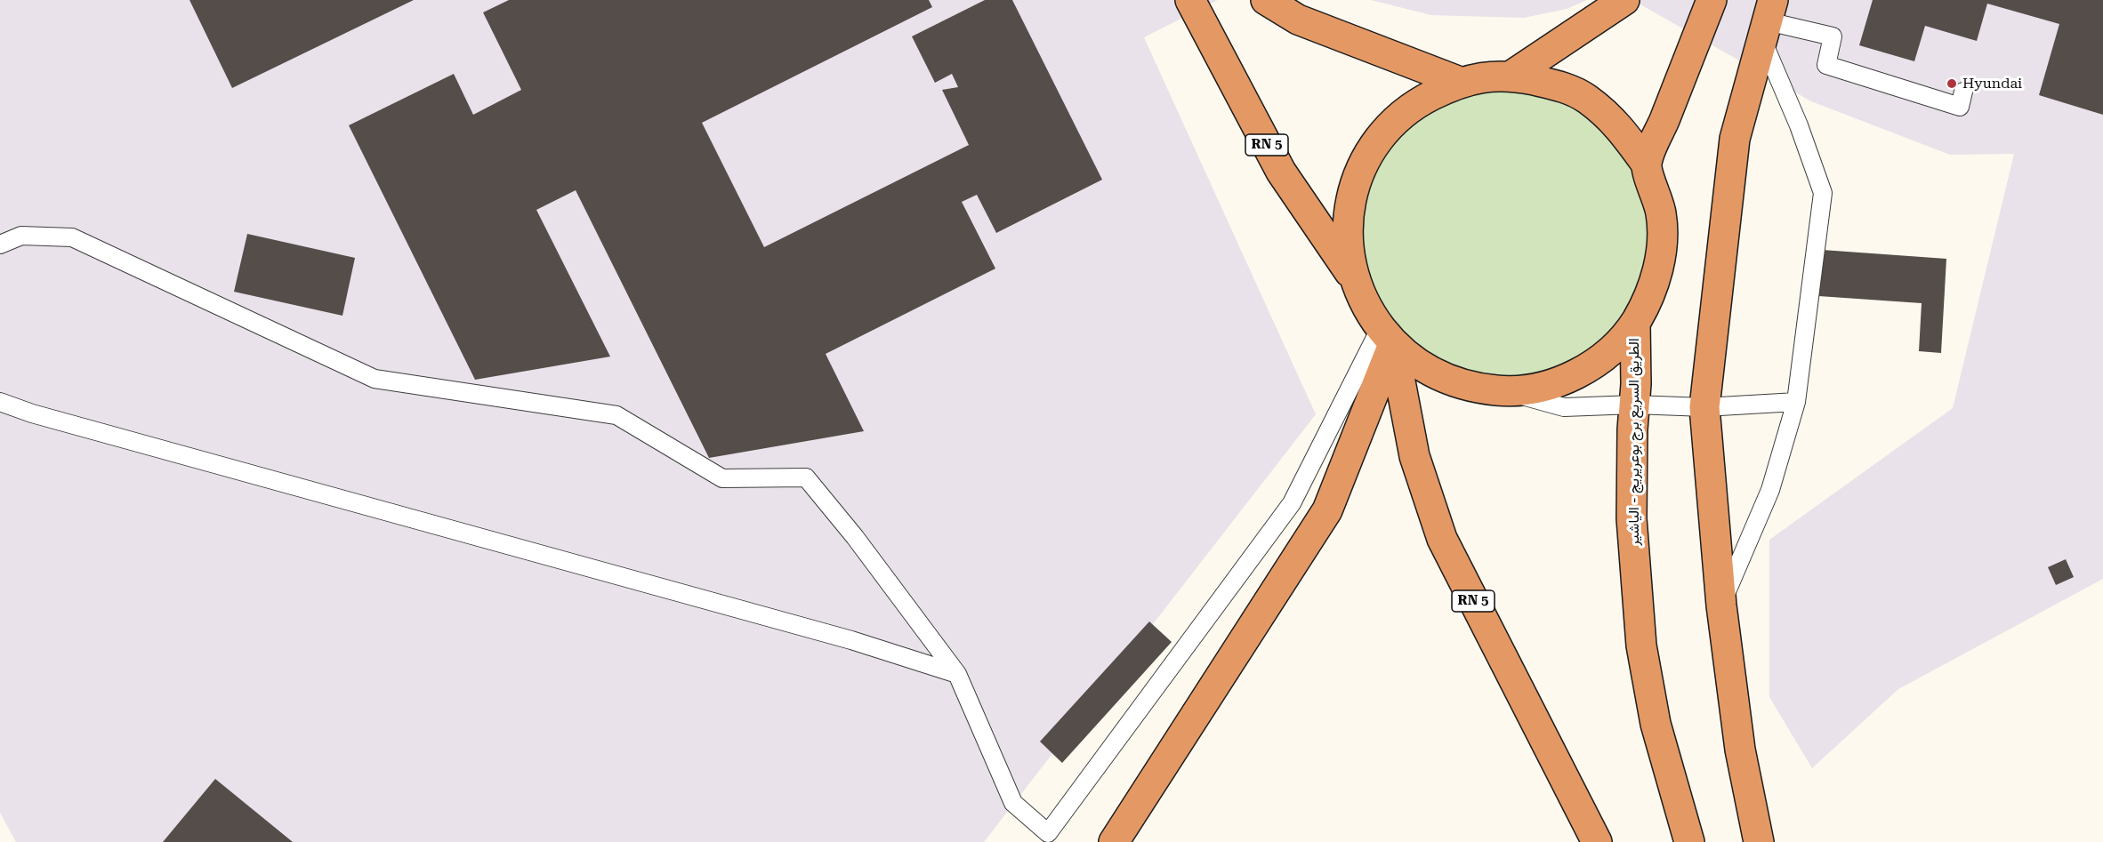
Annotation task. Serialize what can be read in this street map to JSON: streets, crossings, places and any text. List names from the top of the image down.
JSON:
{
  "streets": {
    "highway": ["RN 5", "الطريق السريع برج بوعريريج - الياشير"]
  },
  "places": ["Hyundai"]
}
